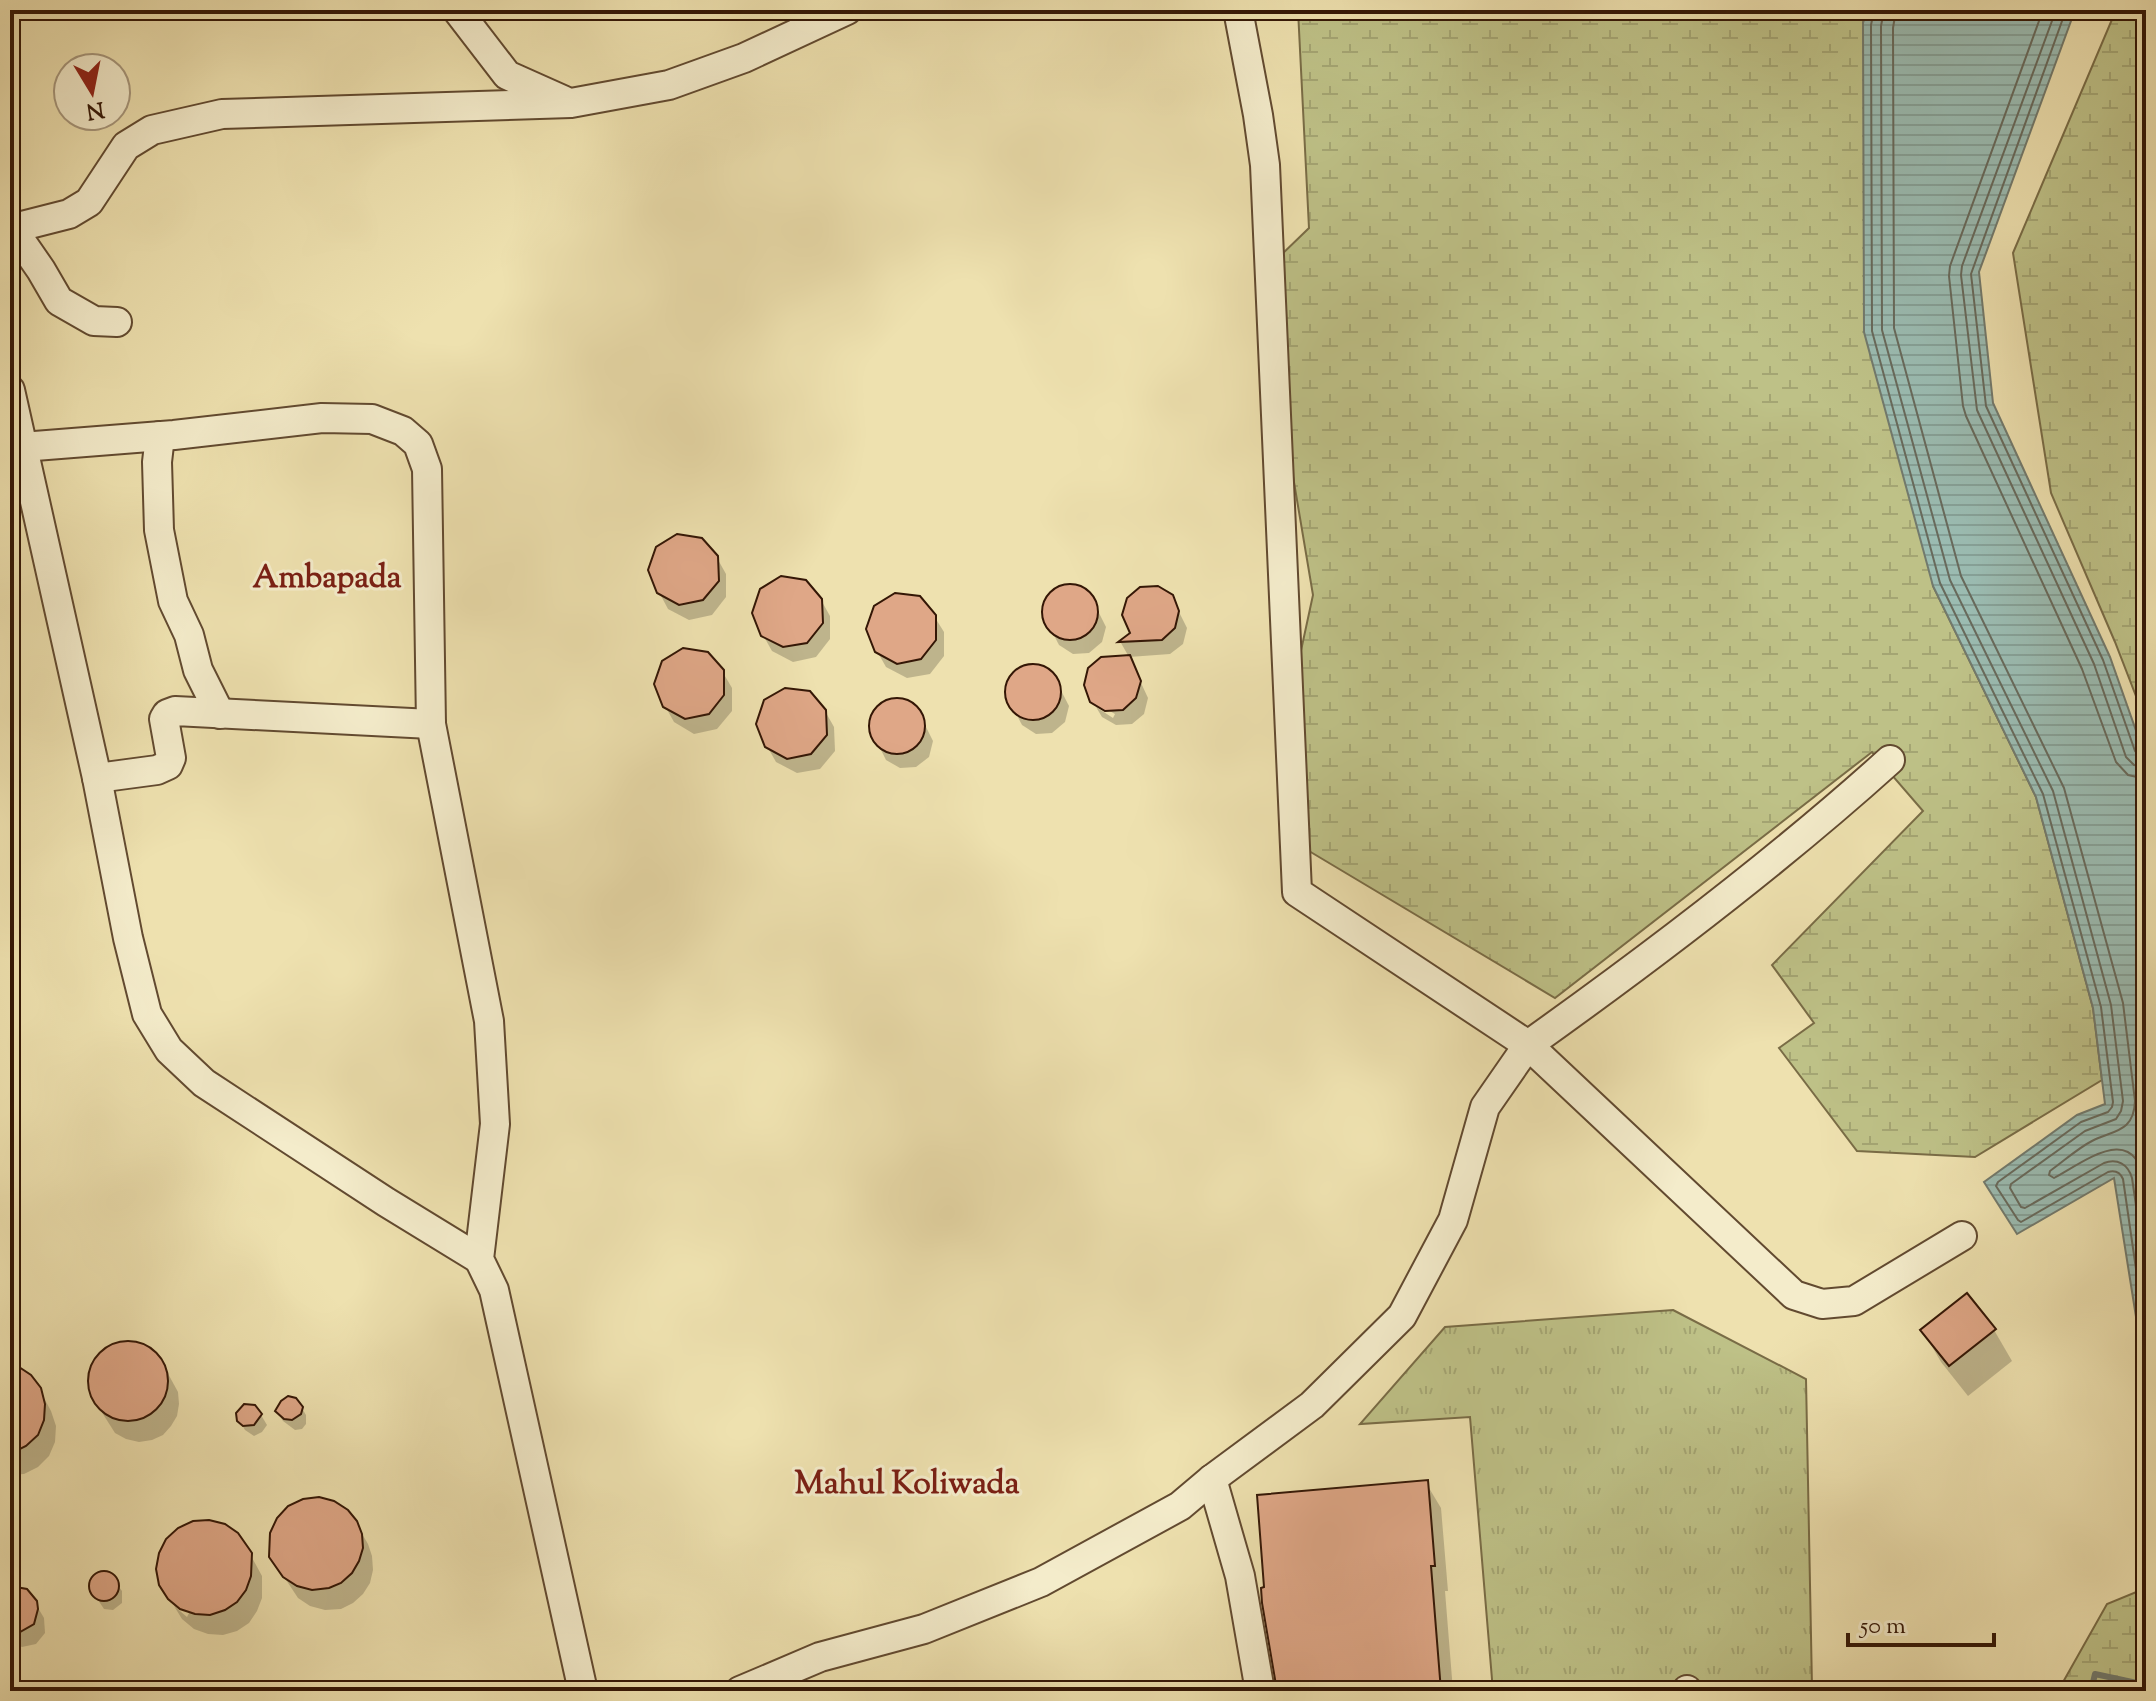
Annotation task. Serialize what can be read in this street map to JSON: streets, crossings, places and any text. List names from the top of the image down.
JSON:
{
  "districts": ["Ambapada", "Mahul Koliwada"],
  "scale_bar": "50 m",
  "north": "bottom"
}
